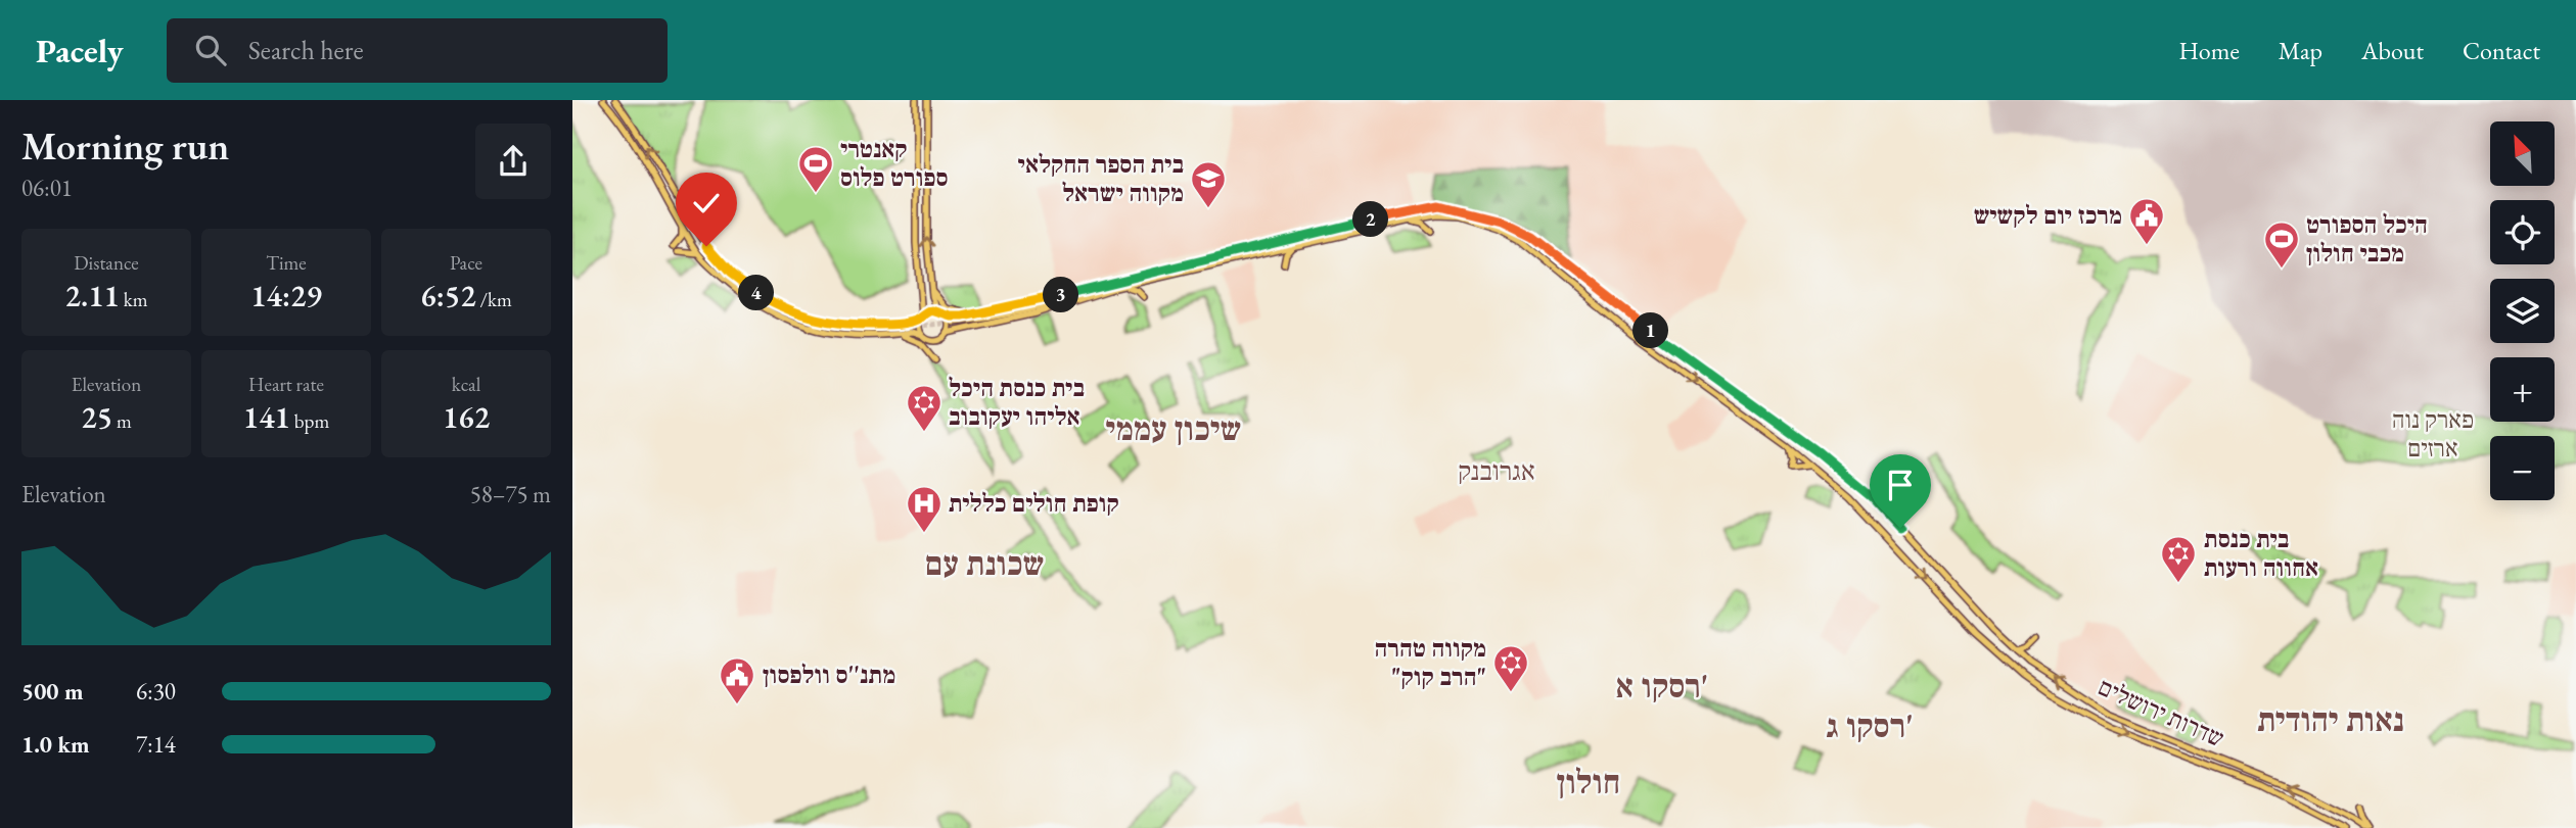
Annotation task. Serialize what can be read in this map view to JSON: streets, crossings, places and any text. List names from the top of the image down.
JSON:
{
  "streets": {
    "main road": ["שדרות ירושלים"]
  },
  "districts": [
    "שיכון עממי",
    "אגרובנק",
    "שכונת עם",
    "רסקו א'",
    "נאות יהודית",
    "רסקו ג'",
    "חולון"
  ],
  "parks": ["פארק נוה ארזים"],
  "places": {
    "sports": ["קאנטרי ספורט פלוס", "היכל הספורט מכבי חולון"],
    "school or university": ["בית הספר החקלאי מקווה ישראל"],
    "public building": ["מרכז יום לקשיש", "מתנ''ס וולפסון"],
    "synagogue": ["בית כנסת היכל אליהו יעקובוב", "בית כנסת אחווה ורעות", "מקווה טהרה \"הרב קוק\""],
    "hospital": ["קופת חולים כללית"]
  },
  "north": "top left",
  "page": {
    "header": "Pacely",
    "search": "Search here",
    "nav": [
      "Home",
      "Map",
      "About",
      "Contact"
    ],
    "heading": ["Morning run", "06:01"],
    "map_buttons": ["+", "−"],
    "pins": [
      "2",
      "4",
      "3",
      "1"
    ],
    "stats": [
      ["Distance", "2.11 km"],
      ["Time", "14:29"],
      ["Pace", "6:52 /km"],
      ["Elevation", "25 m"],
      ["Heart rate", "141 bpm"],
      ["kcal", "162"]
    ],
    "chart": ["Elevation", "58–75 m"],
    "list": [
      {
        "name": "500 m",
        "note": "6:30"
      },
      {
        "name": "1.0 km",
        "note": "7:14"
      }
    ]
  }
}
